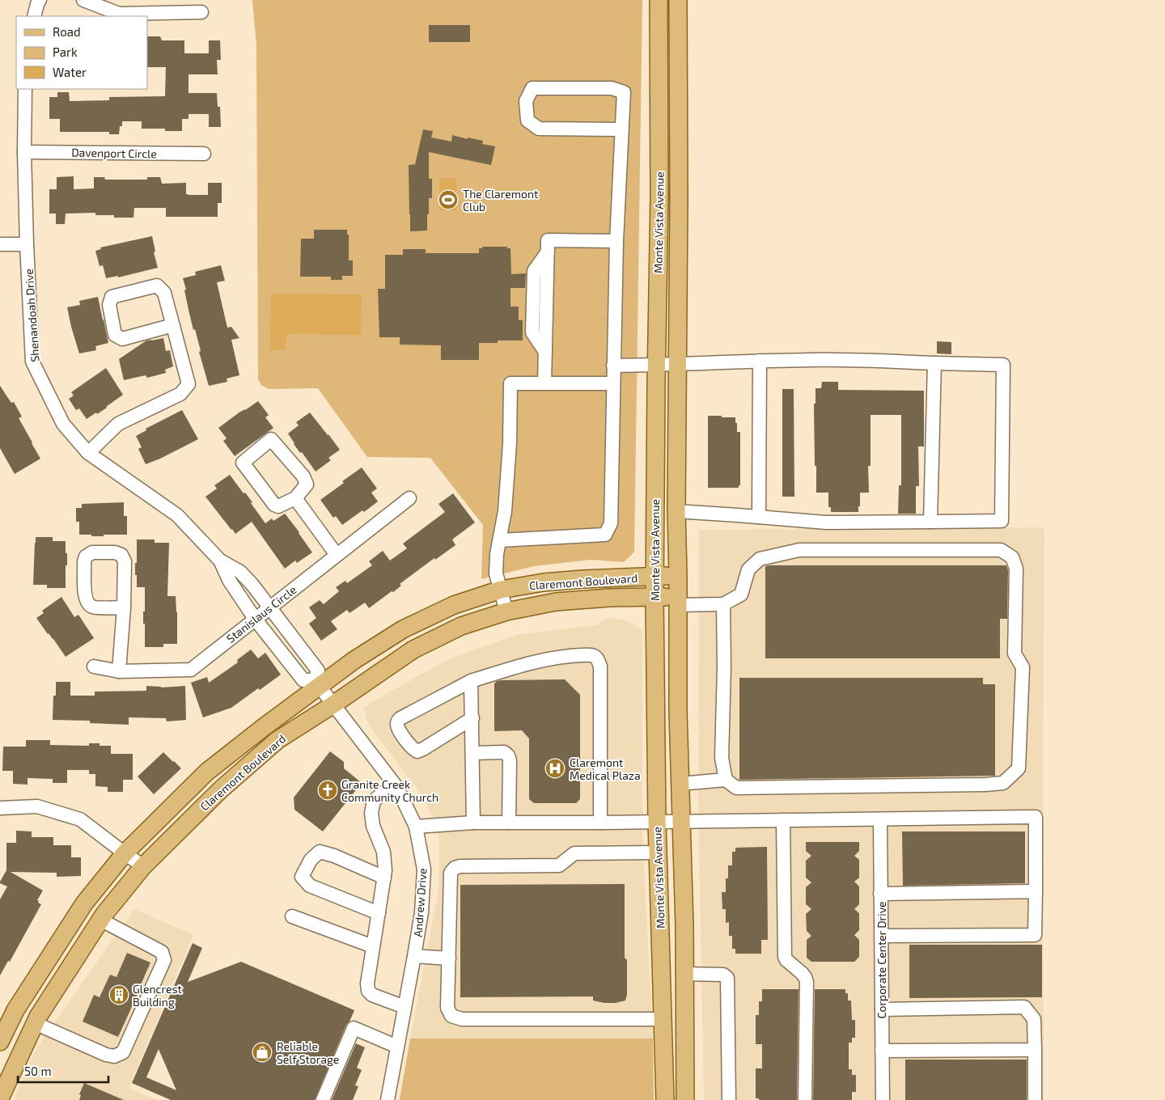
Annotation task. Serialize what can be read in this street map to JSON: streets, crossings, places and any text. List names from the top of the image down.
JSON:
{
  "streets": {
    "main road": ["Monte Vista Avenue", "Claremont Boulevard"],
    "street": [
      "Davenport Circle",
      "Shenandoah Drive",
      "Stanislaus Circle",
      "Andrew Drive",
      "Corporate Center Drive"
    ]
  },
  "crossings": [
    ["Davenport Circle", "Shenandoah Drive"],
    ["Monte Vista Avenue", "Claremont Boulevard"],
    ["Shenandoah Drive", "Claremont Boulevard"],
    ["Shenandoah Drive", "Stanislaus Circle"],
    ["Shenandoah Drive", "Andrew Drive"],
    ["Claremont Boulevard", "Andrew Drive"]
  ],
  "places": {
    "sports": ["The Claremont Club"],
    "hospital": ["Claremont Medical Plaza"],
    "church": ["Granite Creek Community Church"],
    "building": ["Glencrest Building"],
    "shop": ["Reliable Self Storage"]
  },
  "legend": ["Road", "Park", "Water"],
  "scale_bar": "50 m"
}
